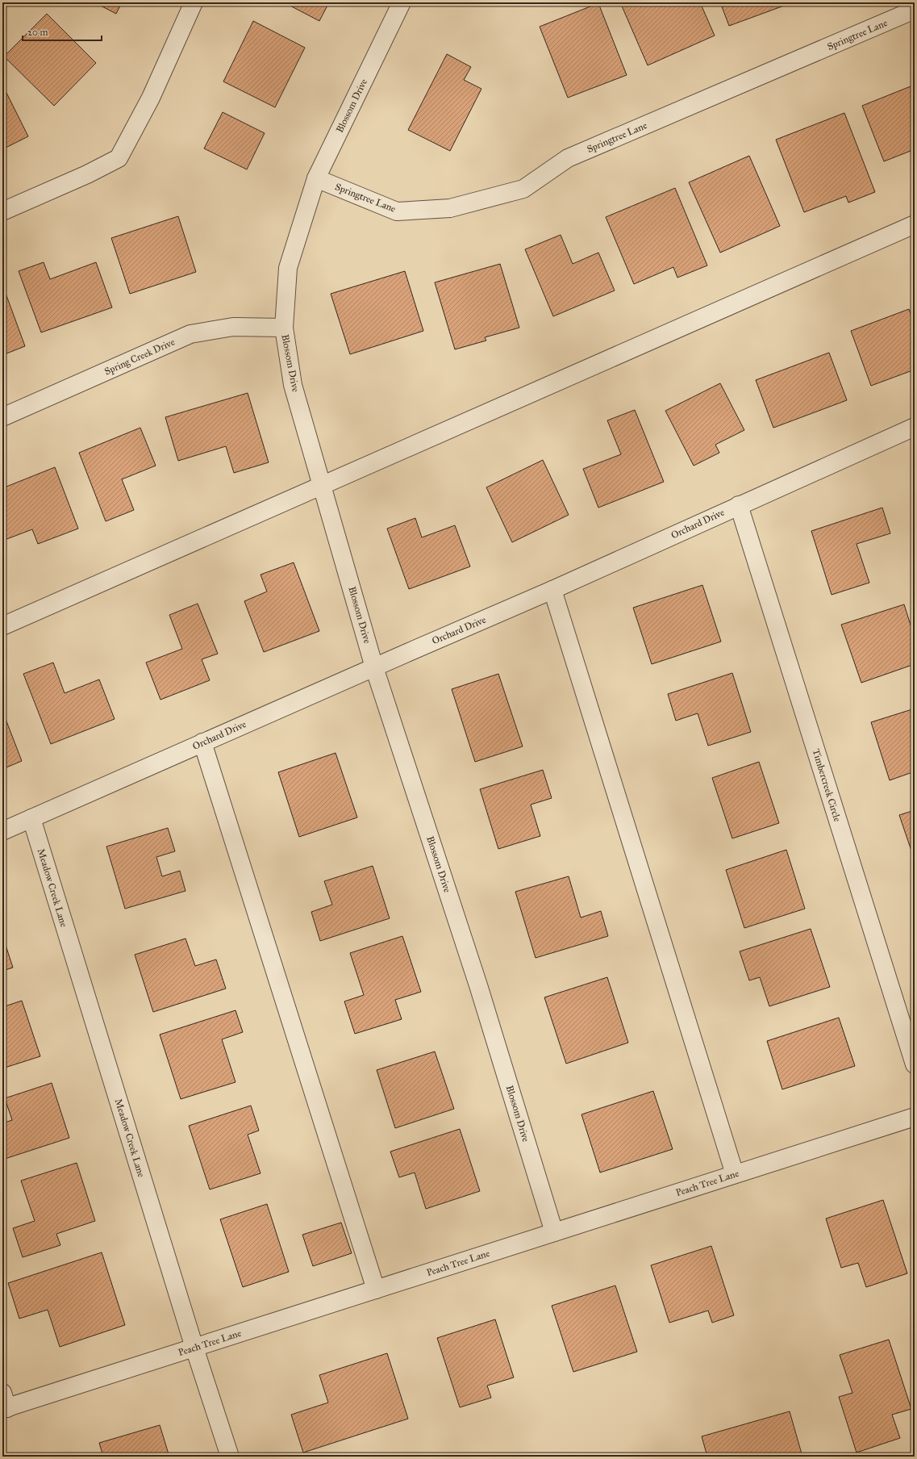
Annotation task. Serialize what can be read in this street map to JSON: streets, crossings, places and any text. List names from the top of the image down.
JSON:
{
  "streets": {
    "street": [
      "Springtree Lane",
      "Blossom Drive",
      "Spring Creek Drive",
      "Orchard Drive",
      "Timbercreek Circle",
      "Meadow Creek Lane",
      "Peach Tree Lane"
    ]
  },
  "crossings": [
    ["Springtree Lane", "Blossom Drive"],
    ["Blossom Drive", "Spring Creek Drive"],
    ["Blossom Drive", "Orchard Drive"],
    ["Blossom Drive", "Peach Tree Lane"],
    ["Orchard Drive", "Timbercreek Circle"],
    ["Orchard Drive", "Meadow Creek Lane"],
    ["Meadow Creek Lane", "Peach Tree Lane"]
  ],
  "scale_bar": "20 m"
}
